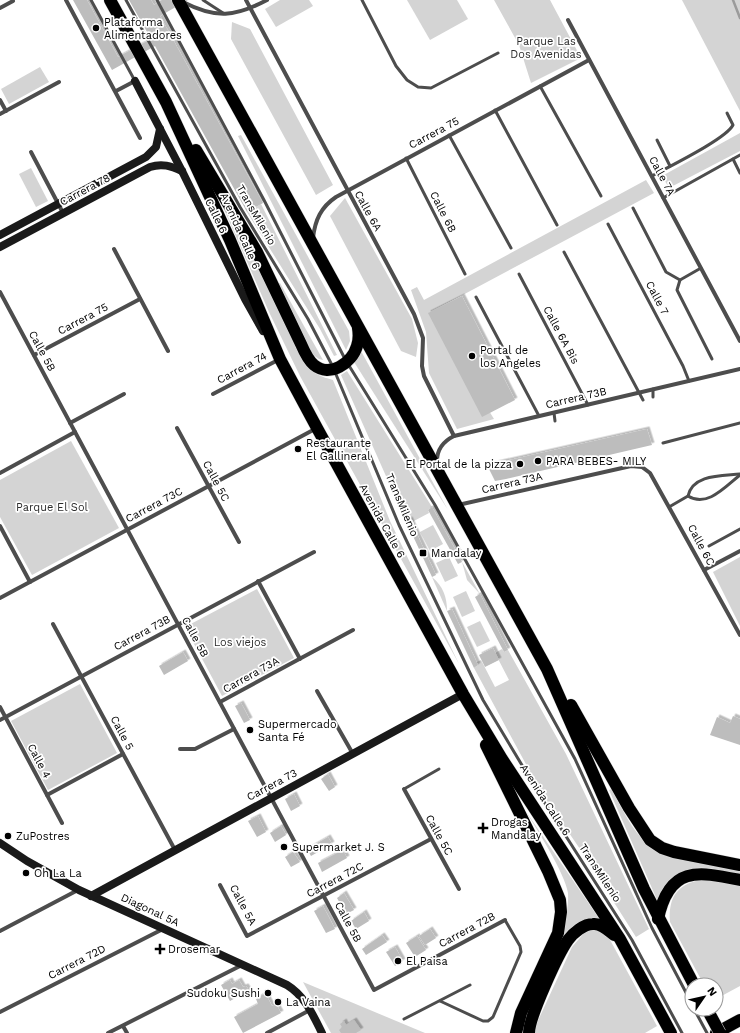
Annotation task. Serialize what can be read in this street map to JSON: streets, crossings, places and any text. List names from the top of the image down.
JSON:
{
  "streets": {
    "highway": ["Avenida Calle 6"],
    "street": [
      "Carrera 75",
      "Calle 7A",
      "Carrera 78",
      "Calle 6A",
      "Calle 6",
      "Calle 5B",
      "Carrera 74",
      "Carrera 73B",
      "Calle 5C",
      "Carrera 73A",
      "Carrera 73C",
      "Calle 6C",
      "Calle 5",
      "Calle 4",
      "Carrera 73",
      "Carrera 72C",
      "Calle 5A",
      "Diagonal 5A",
      "Carrera 72B",
      "Carrera 72D"
    ],
    "lane": [
      "Calle 6B",
      "TransMilenio",
      "Calle 7",
      "Calle 6A Bis"
    ]
  },
  "crossings": [
    ["Carrera 75", "Calle 7A"],
    ["Carrera 75", "Calle 6A"],
    ["Carrera 75", "Calle 6B"],
    ["Carrera 75", "Calle 5B"],
    ["Carrera 78", "Calle 6"],
    ["Calle 6A", "Carrera 73B"],
    ["TransMilenio", "Avenida Calle 6"],
    ["Calle 6", "Avenida Calle 6"],
    ["Calle 6", "Carrera 74"],
    ["Avenida Calle 6", "Carrera 74"],
    ["Avenida Calle 6", "Carrera 73C"],
    ["Avenida Calle 6", "Carrera 73"],
    ["Calle 7", "Carrera 73B"],
    ["Calle 6A Bis", "Carrera 73B"],
    ["Calle 5B", "Carrera 73B"],
    ["Calle 5B", "Carrera 73A"],
    ["Calle 5B", "Carrera 73C"],
    ["Calle 5B", "Carrera 73"],
    ["Calle 5B", "Carrera 72C"],
    ["Calle 5B", "Carrera 72B"],
    ["Carrera 73B", "Calle 5"],
    ["Carrera 73B", "Calle 4"],
    ["Calle 5C", "Carrera 73C"],
    ["Calle 5C", "Carrera 72C"],
    ["Carrera 73A", "Calle 6C"],
    ["Calle 5", "Carrera 73"],
    ["Carrera 73", "Diagonal 5A"],
    ["Carrera 72C", "Calle 5A"],
    ["Diagonal 5A", "Carrera 72D"]
  ],
  "parks": ["Parque Las Dos Avenidas", "Parque El Sol", "Los viejos"],
  "places": {
    "other": [
      "Plataforma Alimentadores",
      "Portal de los Angeles",
      "Restaurante El Gallineral",
      "PARA BEBES- MILY",
      "El Portal de la pizza",
      "Supermercado Santa Fé",
      "ZuPostres",
      "Supermarket J. S",
      "Oh La La",
      "El Paisa",
      "Sudoku Sushi",
      "La Vaina"
    ],
    "transit": ["Mandalay"],
    "health": ["Drogas Mandalay", "Drosemar"]
  },
  "north": "top right"
}
